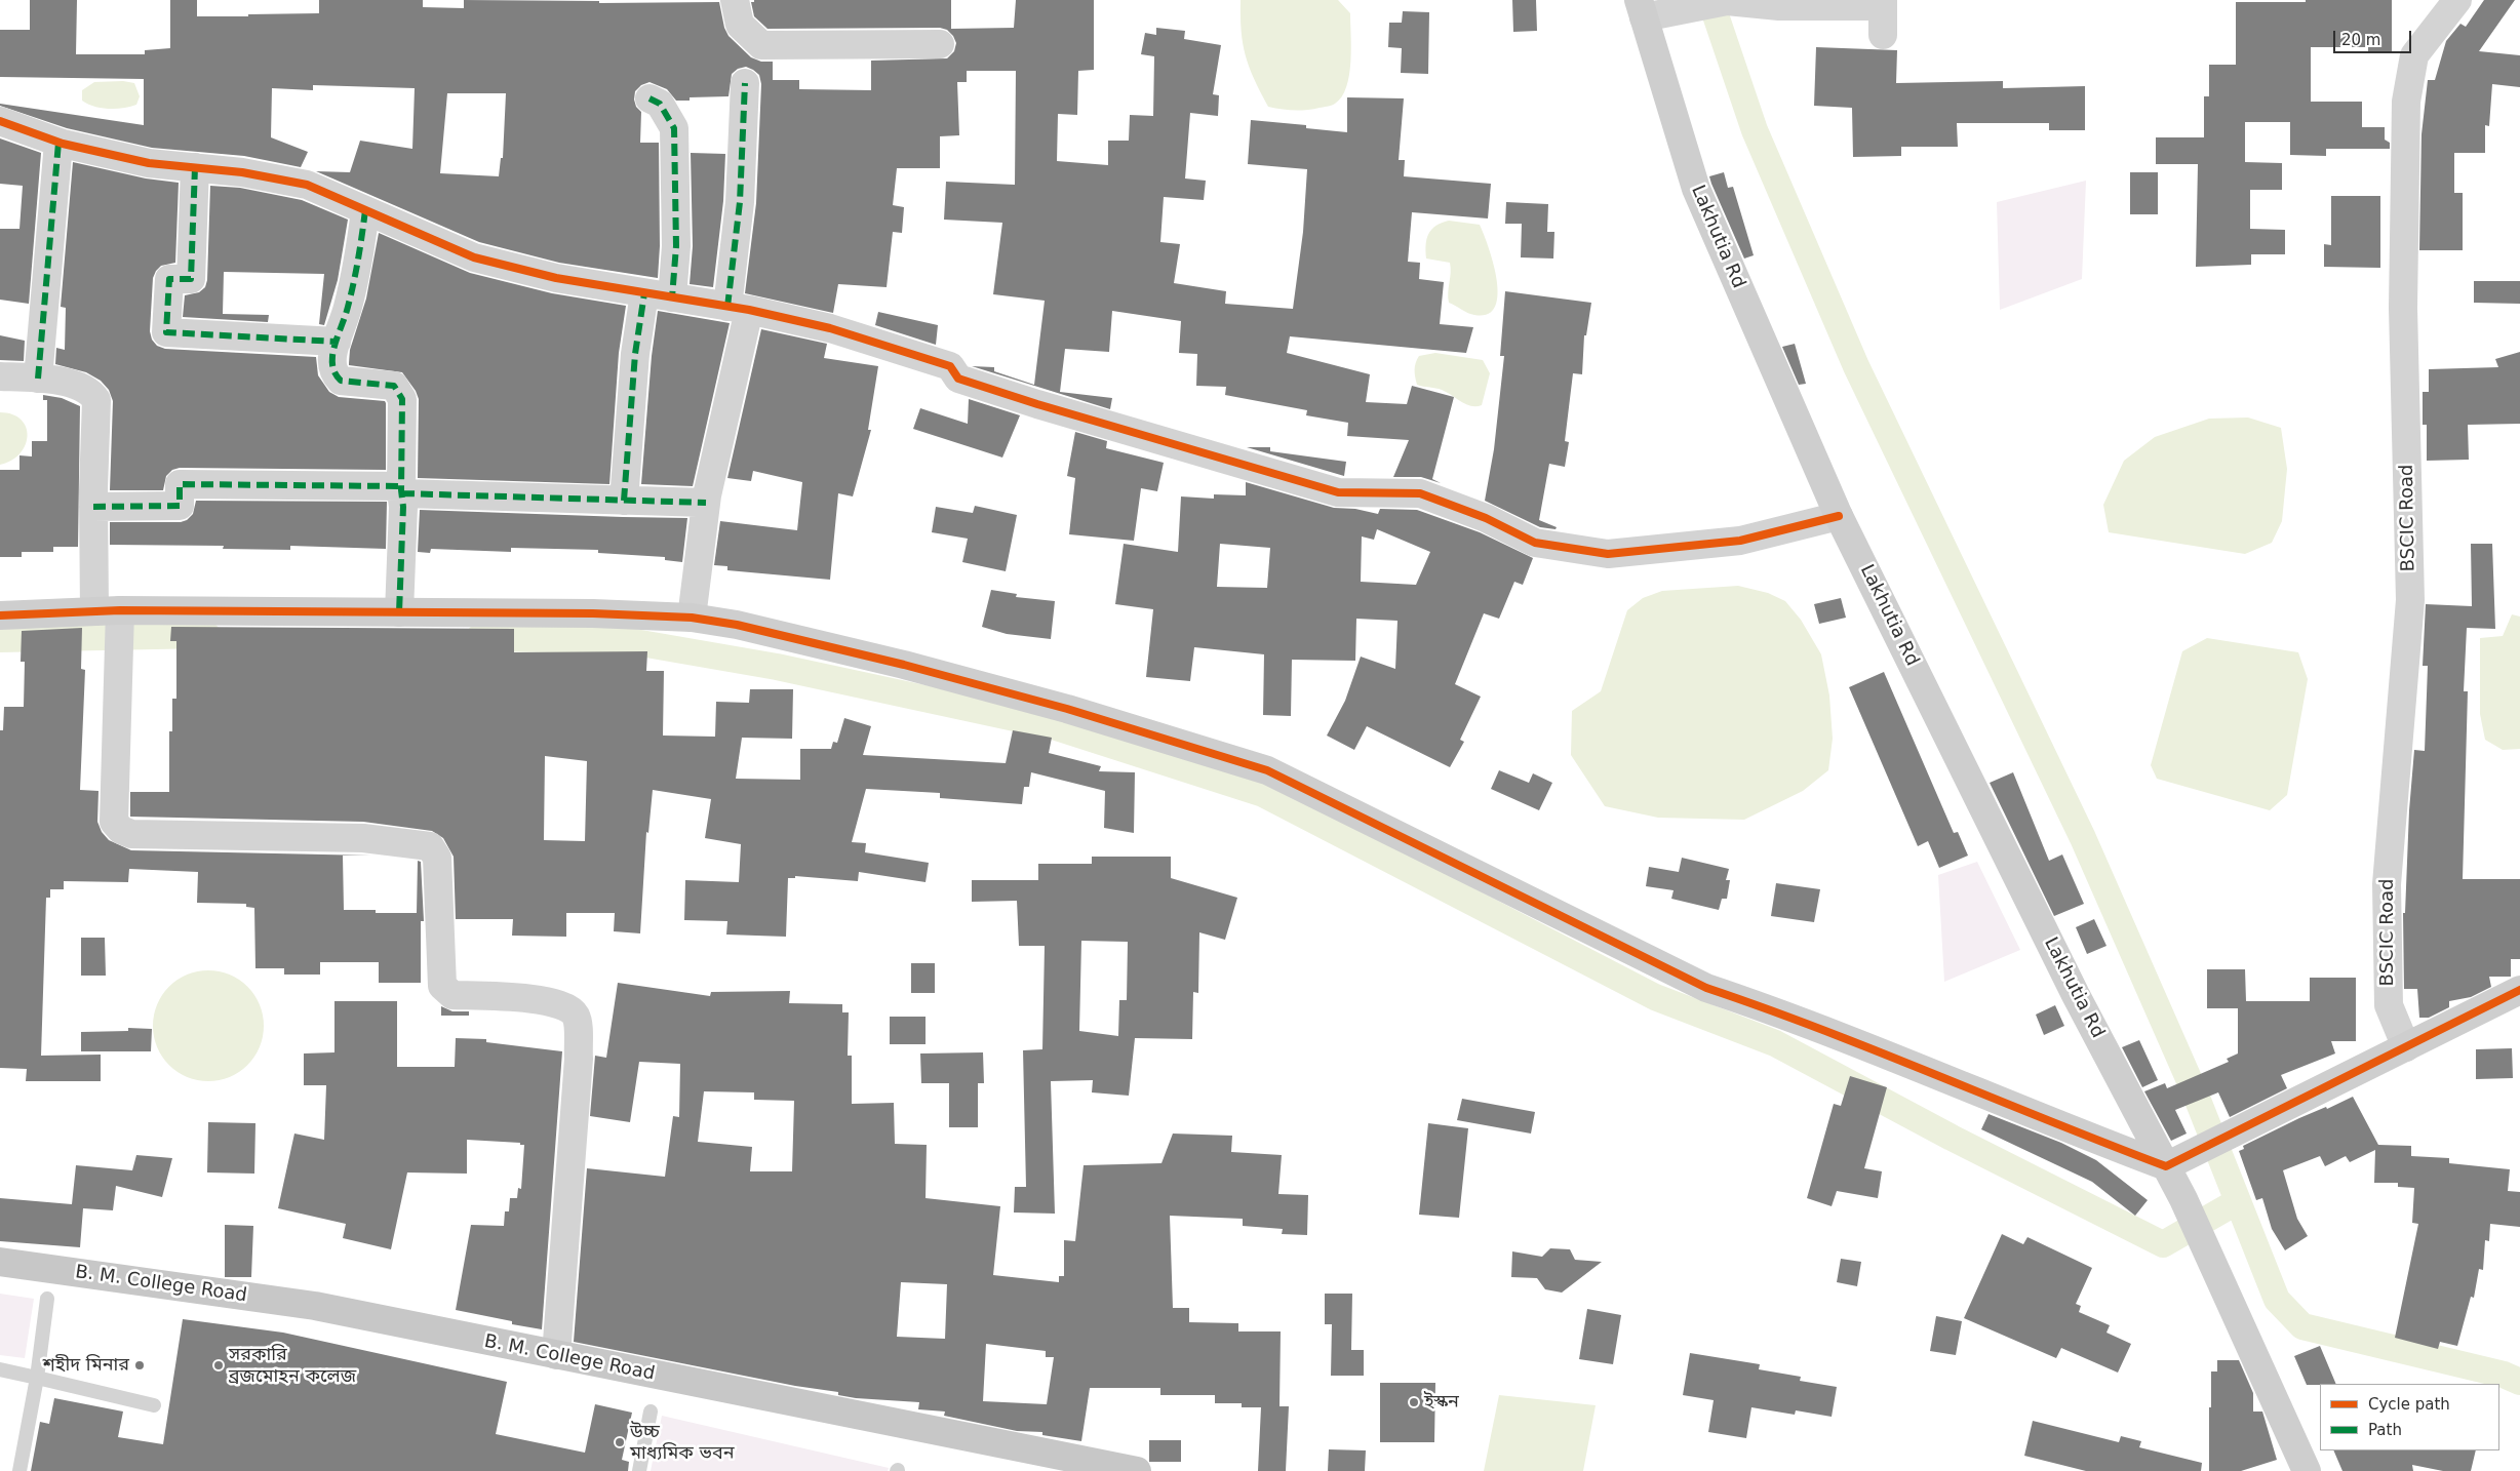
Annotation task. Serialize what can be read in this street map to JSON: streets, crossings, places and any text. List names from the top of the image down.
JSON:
{
  "streets": {
    "main road": ["B. M. College Road"],
    "street": ["Lakhutia Rd", "BSCIC Road"]
  },
  "places": [
    "শহীদ মিনার",
    "সরকারি ব্রজমোহন কলেজ",
    "ইস্কন",
    "উচ্চ মাধ্যমিক ভবন"
  ],
  "legend": ["Cycle path", "Path"],
  "scale_bar": "20 m"
}
